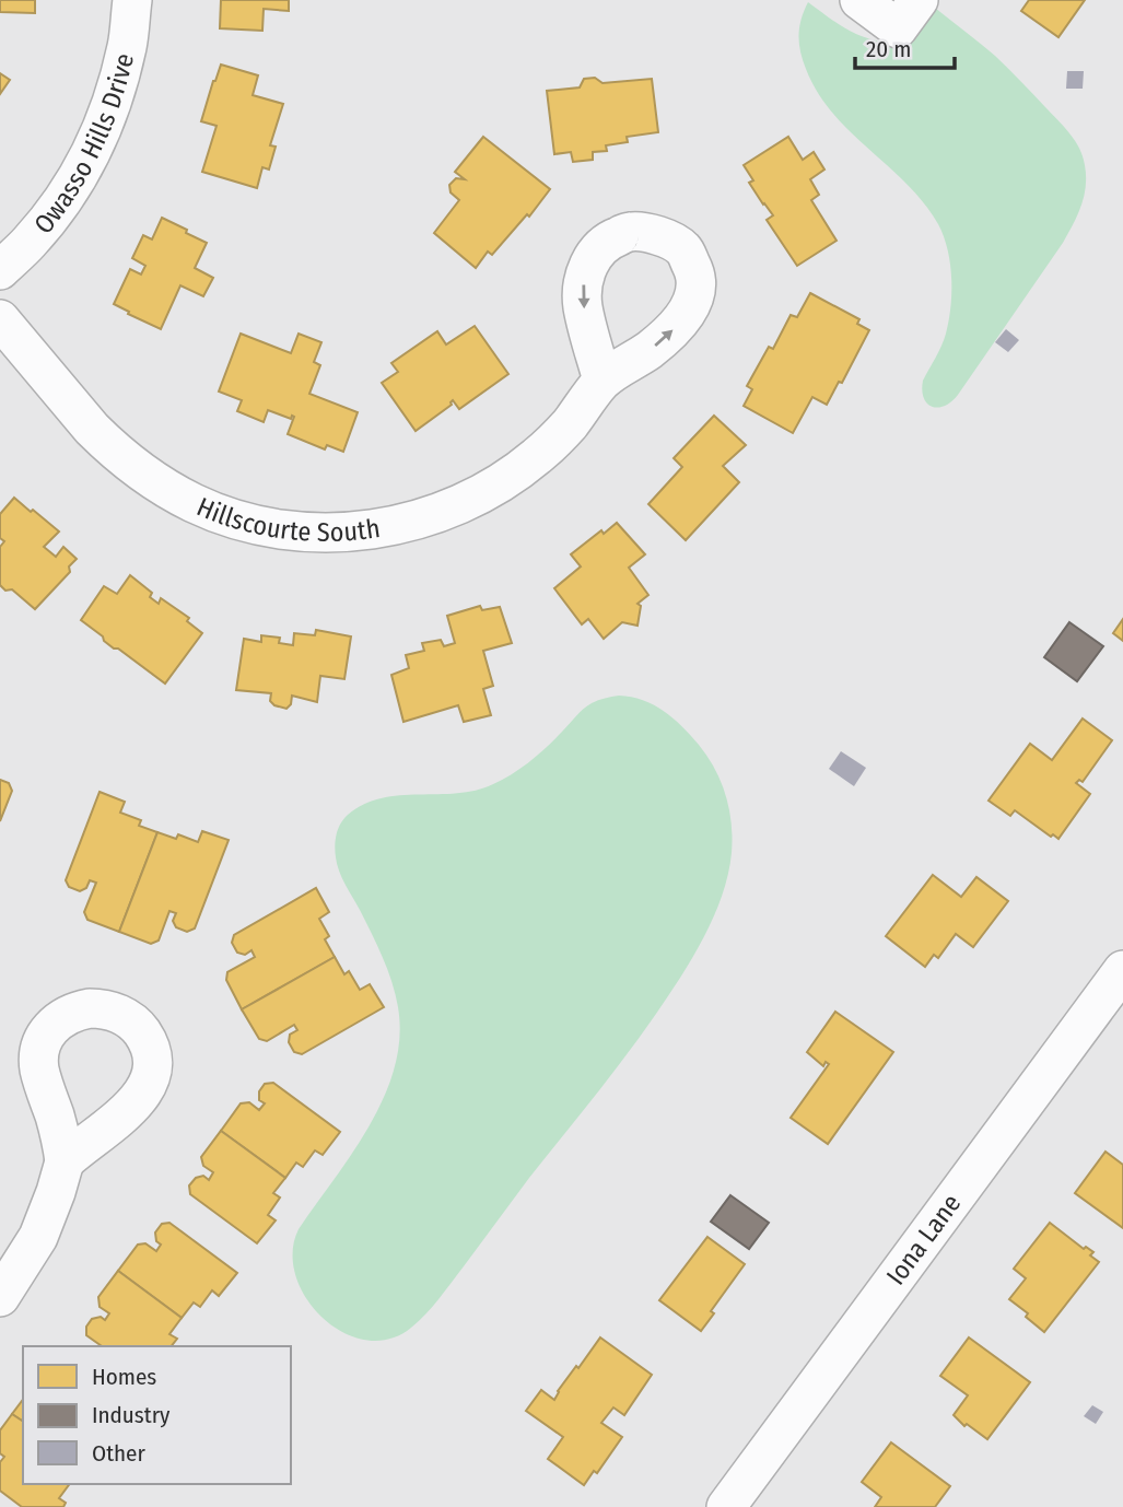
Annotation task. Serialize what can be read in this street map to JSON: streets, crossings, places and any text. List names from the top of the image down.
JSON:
{
  "streets": {
    "street": ["Owasso Hills Drive", "Hillscourte South", "Iona Lane"]
  },
  "legend": ["Homes", "Industry", "Other"],
  "scale_bar": "20 m"
}
